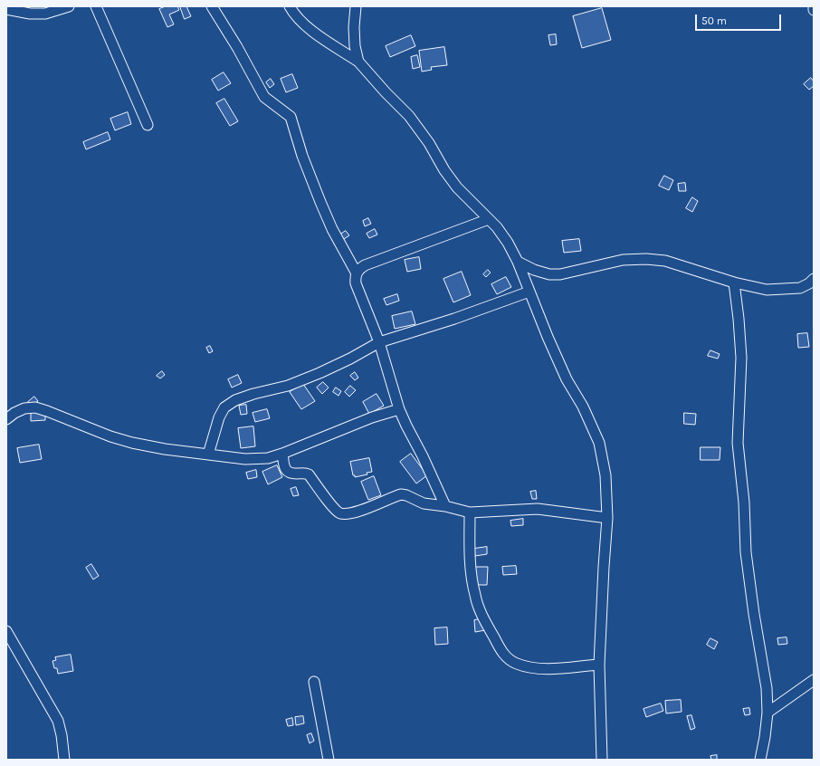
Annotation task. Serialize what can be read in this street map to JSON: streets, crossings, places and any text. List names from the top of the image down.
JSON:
{
  "scale_bar": "50 m"
}
